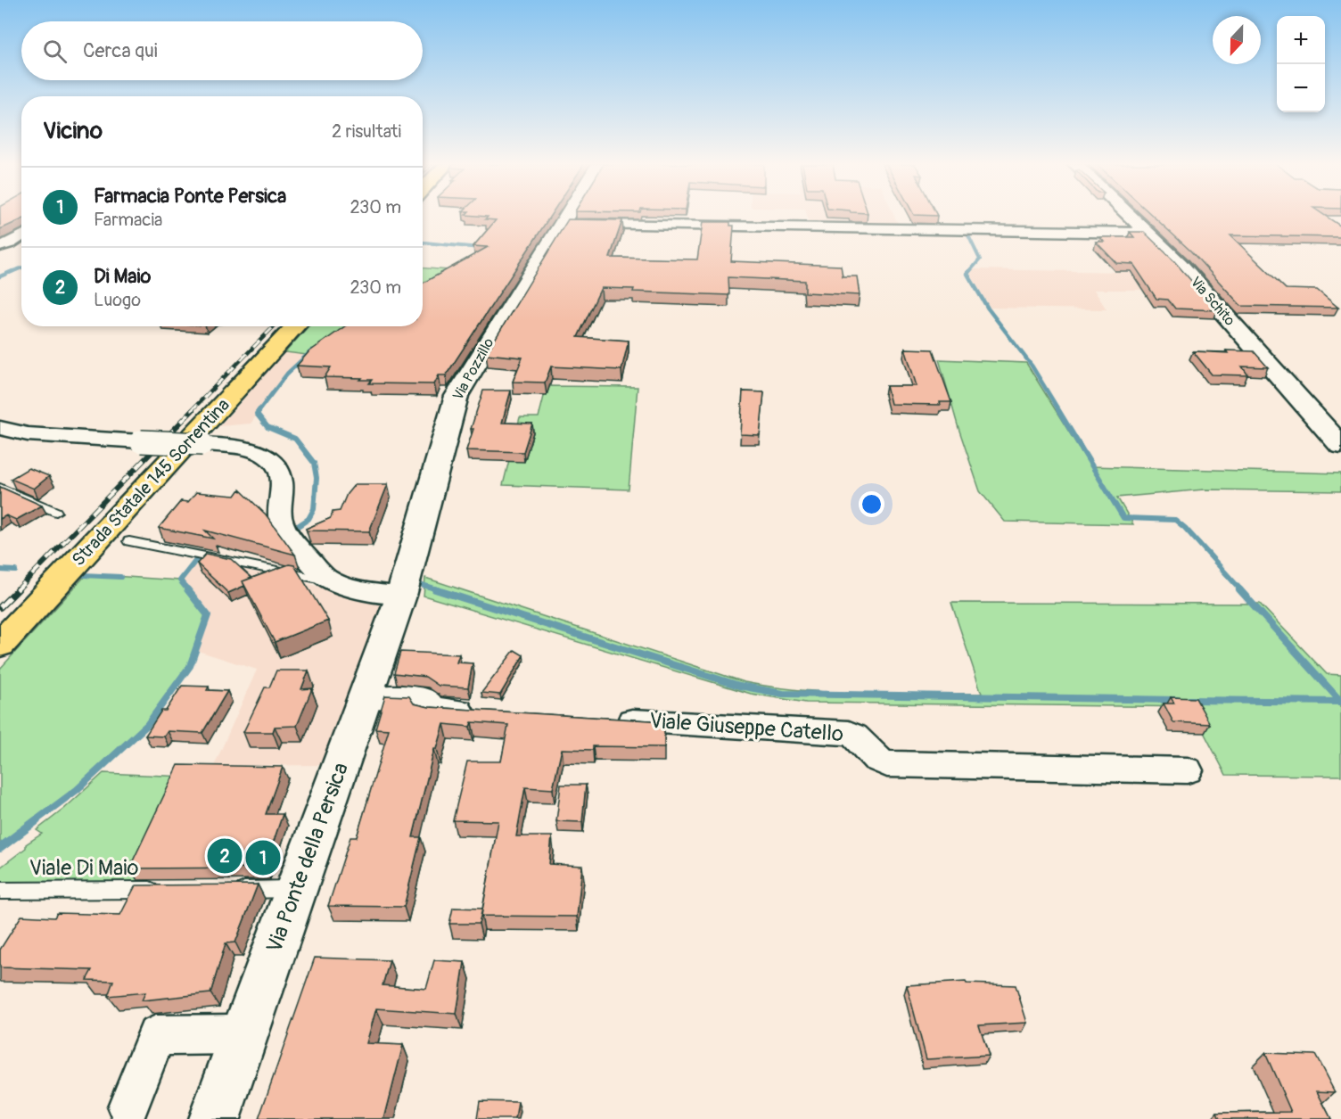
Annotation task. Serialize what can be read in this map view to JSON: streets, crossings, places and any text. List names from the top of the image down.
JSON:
{
  "streets": {
    "highway": ["Strada Statale 145 Sorrentina"],
    "main road": ["Via Schito", "Via Pozzillo", "Via Ponte della Persica"],
    "street": ["Viale Giuseppe Catello"],
    "lane": ["Viale Di Maio"]
  },
  "crossings": [
    ["Via Pozzillo", "Via Ponte della Persica"]
  ],
  "north": "bottom",
  "page": {
    "map_buttons": ["+", "−"],
    "search": "Cerca qui",
    "heading": ["Vicino", "2 risultati"],
    "list": [
      {
        "mark": "1",
        "name": "Farmacia Ponte Persica",
        "note": "Farmacia",
        "value": "230 m"
      },
      {
        "mark": "2",
        "name": "Di Maio",
        "note": "Luogo",
        "value": "230 m"
      }
    ],
    "pins": ["2", "1"]
  }
}
